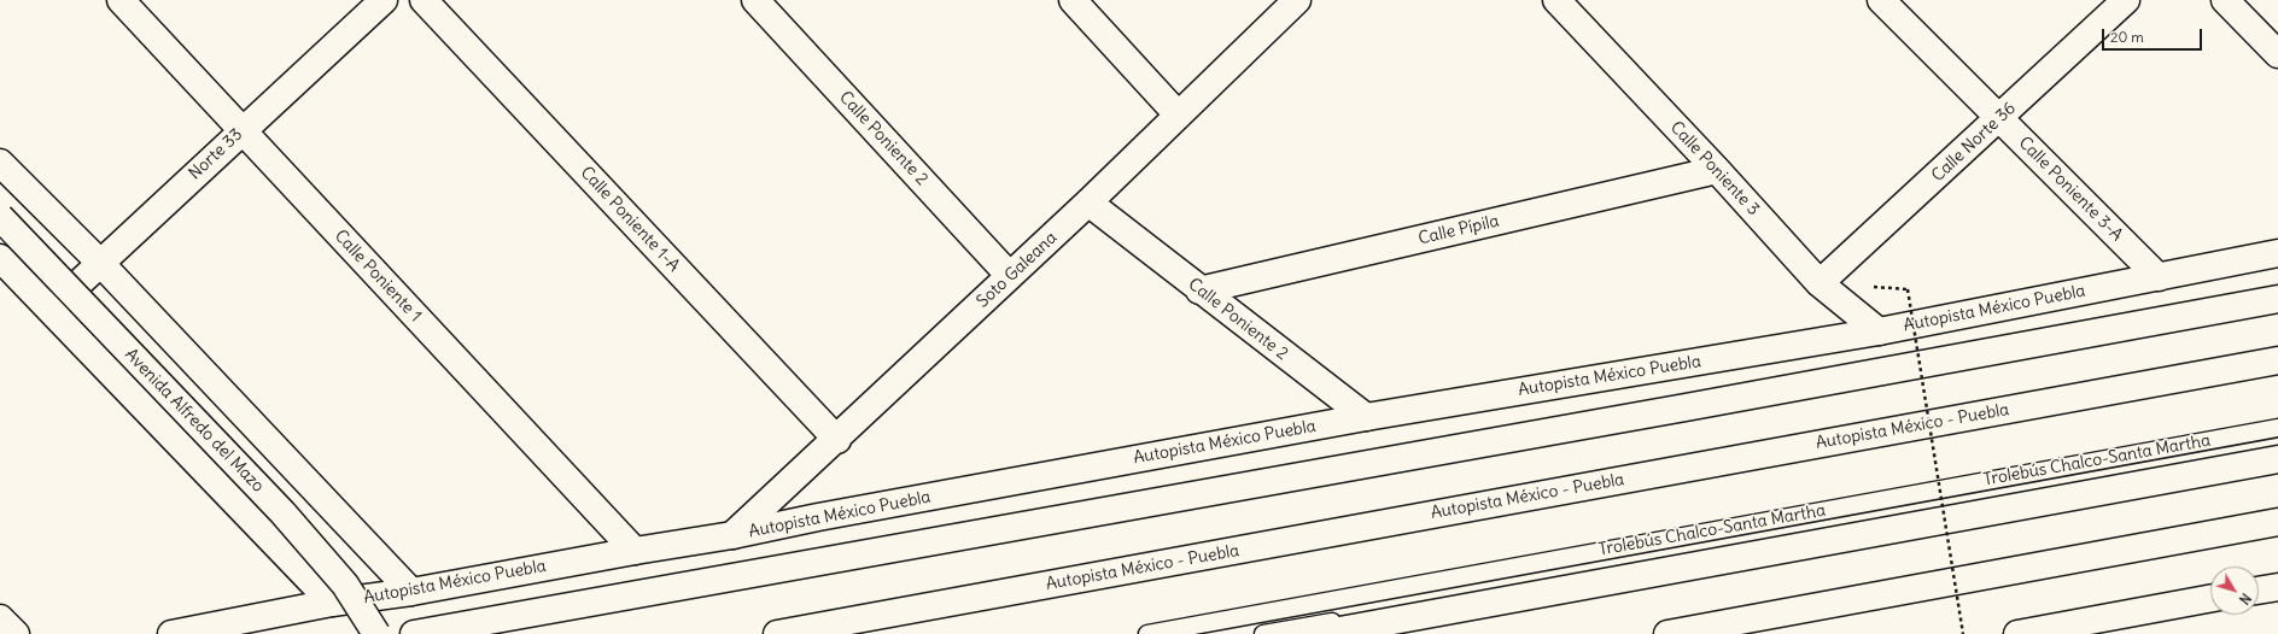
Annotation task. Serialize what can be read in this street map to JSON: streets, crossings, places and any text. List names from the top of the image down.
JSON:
{
  "streets": {
    "main road": [
      "Calle Poniente 2",
      "Calle Norte 36",
      "Norte 33",
      "Calle Poniente 3",
      "Calle Poniente 3-A",
      "Calle Poniente 1-A",
      "Calle Pípila",
      "Soto Galeana",
      "Calle Poniente 1",
      "Autopista México Puebla",
      "Avenida Alfredo del Mazo",
      "Autopista México - Puebla"
    ],
    "lane": ["Trolebús Chalco-Santa Martha"]
  },
  "crossings": [
    ["Calle Poniente 2", "Calle Pípila"],
    ["Calle Poniente 2", "Soto Galeana"],
    ["Calle Poniente 2", "Autopista México Puebla"],
    ["Calle Norte 36", "Calle Poniente 3"],
    ["Calle Norte 36", "Calle Poniente 3-A"],
    ["Norte 33", "Calle Poniente 1"],
    ["Calle Poniente 3", "Calle Pípila"],
    ["Calle Poniente 3", "Autopista México Puebla"],
    ["Calle Poniente 3-A", "Autopista México Puebla"],
    ["Calle Poniente 1-A", "Soto Galeana"],
    ["Soto Galeana", "Autopista México Puebla"],
    ["Calle Poniente 1", "Autopista México Puebla"]
  ],
  "scale_bar": "20 m",
  "north": "bottom right"
}
